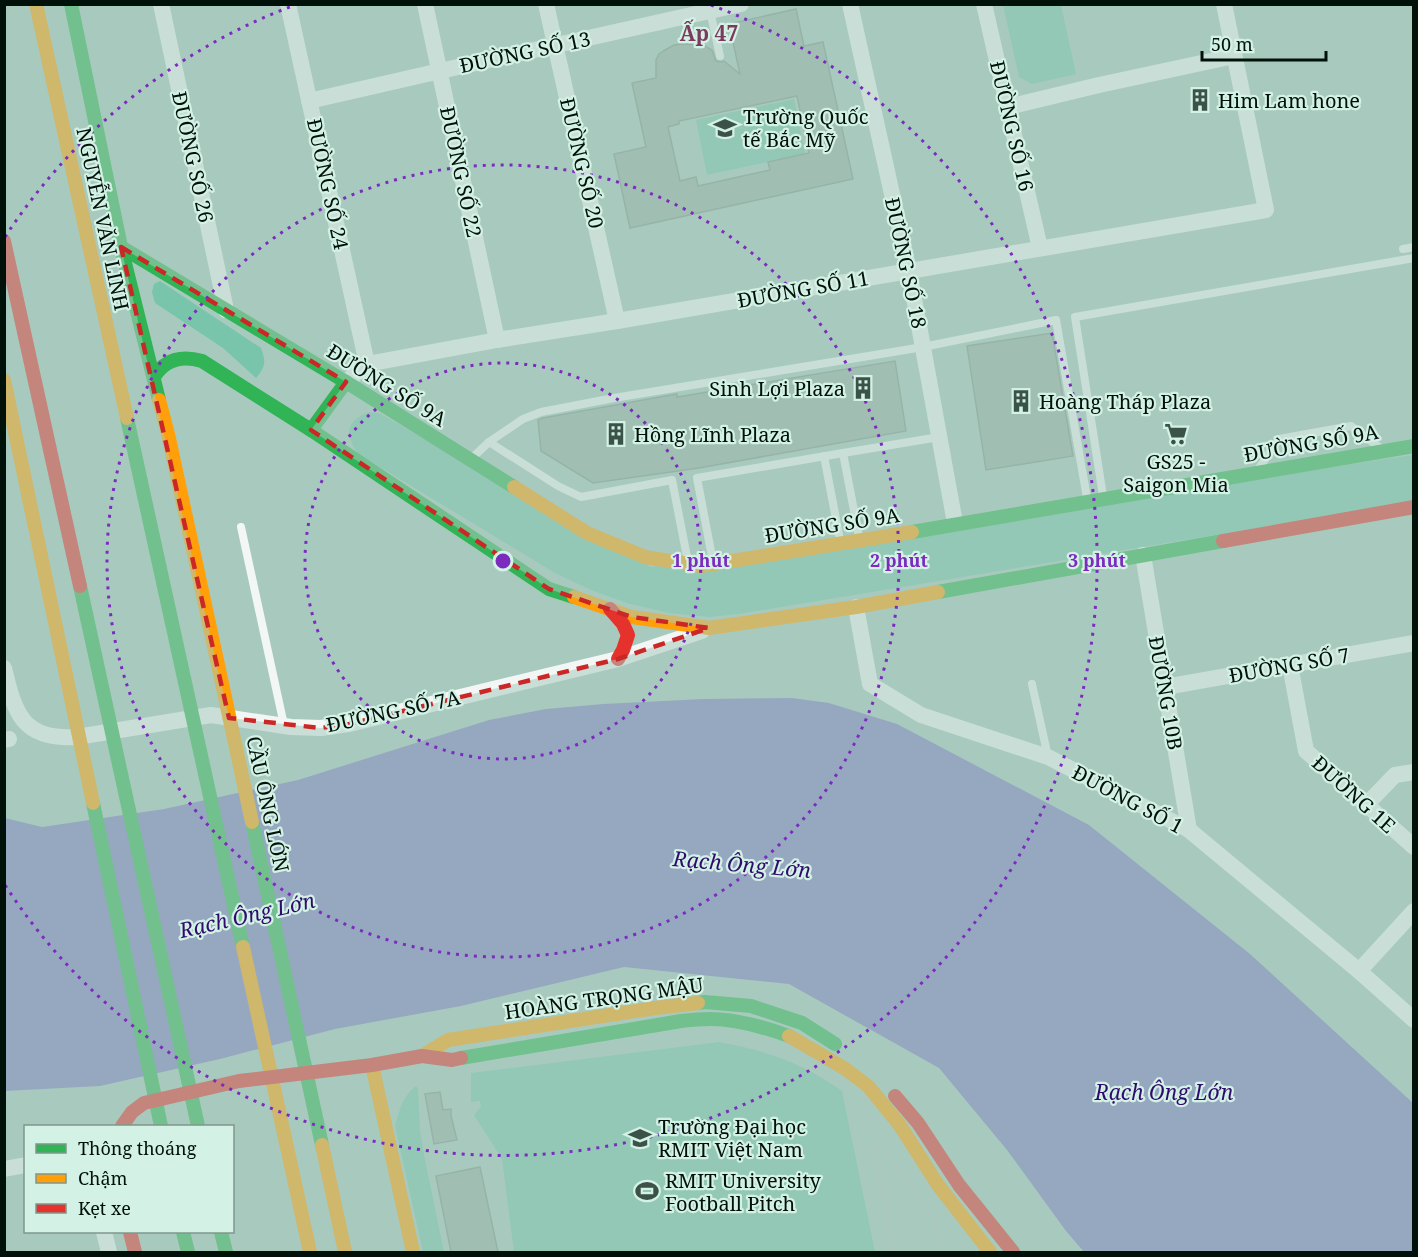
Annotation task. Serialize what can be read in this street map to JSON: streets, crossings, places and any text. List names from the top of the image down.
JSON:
{
  "streets": {
    "main road": [
      "NGUYỄN VĂN LINH",
      "ĐƯỜNG SỐ 9A",
      "CẦU ÔNG LỚN",
      "HOÀNG TRỌNG MẬU"
    ],
    "street": [
      "ĐƯỜNG SỐ 13",
      "ĐƯỜNG SỐ 16",
      "ĐƯỜNG SỐ 26",
      "ĐƯỜNG SỐ 20",
      "ĐƯỜNG SỐ 22",
      "ĐƯỜNG SỐ 24",
      "ĐƯỜNG SỐ 18",
      "ĐƯỜNG SỐ 11",
      "ĐƯỜNG SỐ 7",
      "ĐƯỜNG 10B",
      "ĐƯỜNG SỐ 7A",
      "ĐƯỜNG 1E",
      "ĐƯỜNG SỐ 1"
    ]
  },
  "crossings": [
    ["ĐƯỜNG SỐ 13", "ĐƯỜNG SỐ 20"],
    ["ĐƯỜNG SỐ 13", "ĐƯỜNG SỐ 22"],
    ["ĐƯỜNG SỐ 13", "ĐƯỜNG SỐ 24"],
    ["ĐƯỜNG SỐ 16", "ĐƯỜNG SỐ 11"],
    ["ĐƯỜNG SỐ 26", "ĐƯỜNG SỐ 9A"],
    ["ĐƯỜNG SỐ 20", "ĐƯỜNG SỐ 11"],
    ["ĐƯỜNG SỐ 22", "ĐƯỜNG SỐ 11"],
    ["ĐƯỜNG SỐ 24", "ĐƯỜNG SỐ 11"],
    ["NGUYỄN VĂN LINH", "ĐƯỜNG SỐ 9A"],
    ["NGUYỄN VĂN LINH", "CẦU ÔNG LỚN"],
    ["ĐƯỜNG SỐ 18", "ĐƯỜNG SỐ 11"],
    ["ĐƯỜNG SỐ 18", "ĐƯỜNG SỐ 9A"],
    ["ĐƯỜNG SỐ 7", "ĐƯỜNG 10B"],
    ["ĐƯỜNG SỐ 7", "ĐƯỜNG 1E"],
    ["ĐƯỜNG 10B", "ĐƯỜNG SỐ 1"]
  ],
  "districts": ["Ấp 47"],
  "water": ["Rạch Ông Lớn"],
  "places": {
    "building": [
      "Him Lam hone",
      "Sinh Lợi Plaza",
      "Hoàng Tháp Plaza",
      "Hồng Lĩnh Plaza"
    ],
    "school or university": ["Trường Quốc tế Bắc Mỹ", "Trường Đại học RMIT Việt Nam"],
    "supermarket": ["GS25 - Saigon Mia"],
    "sports": ["RMIT University Football Pitch"]
  },
  "legend": ["Thông thoáng", "Chậm", "Kẹt xe"],
  "scale_bar": "50 m",
  "rings": ["1 phút", "2 phút", "3 phút"]
}
